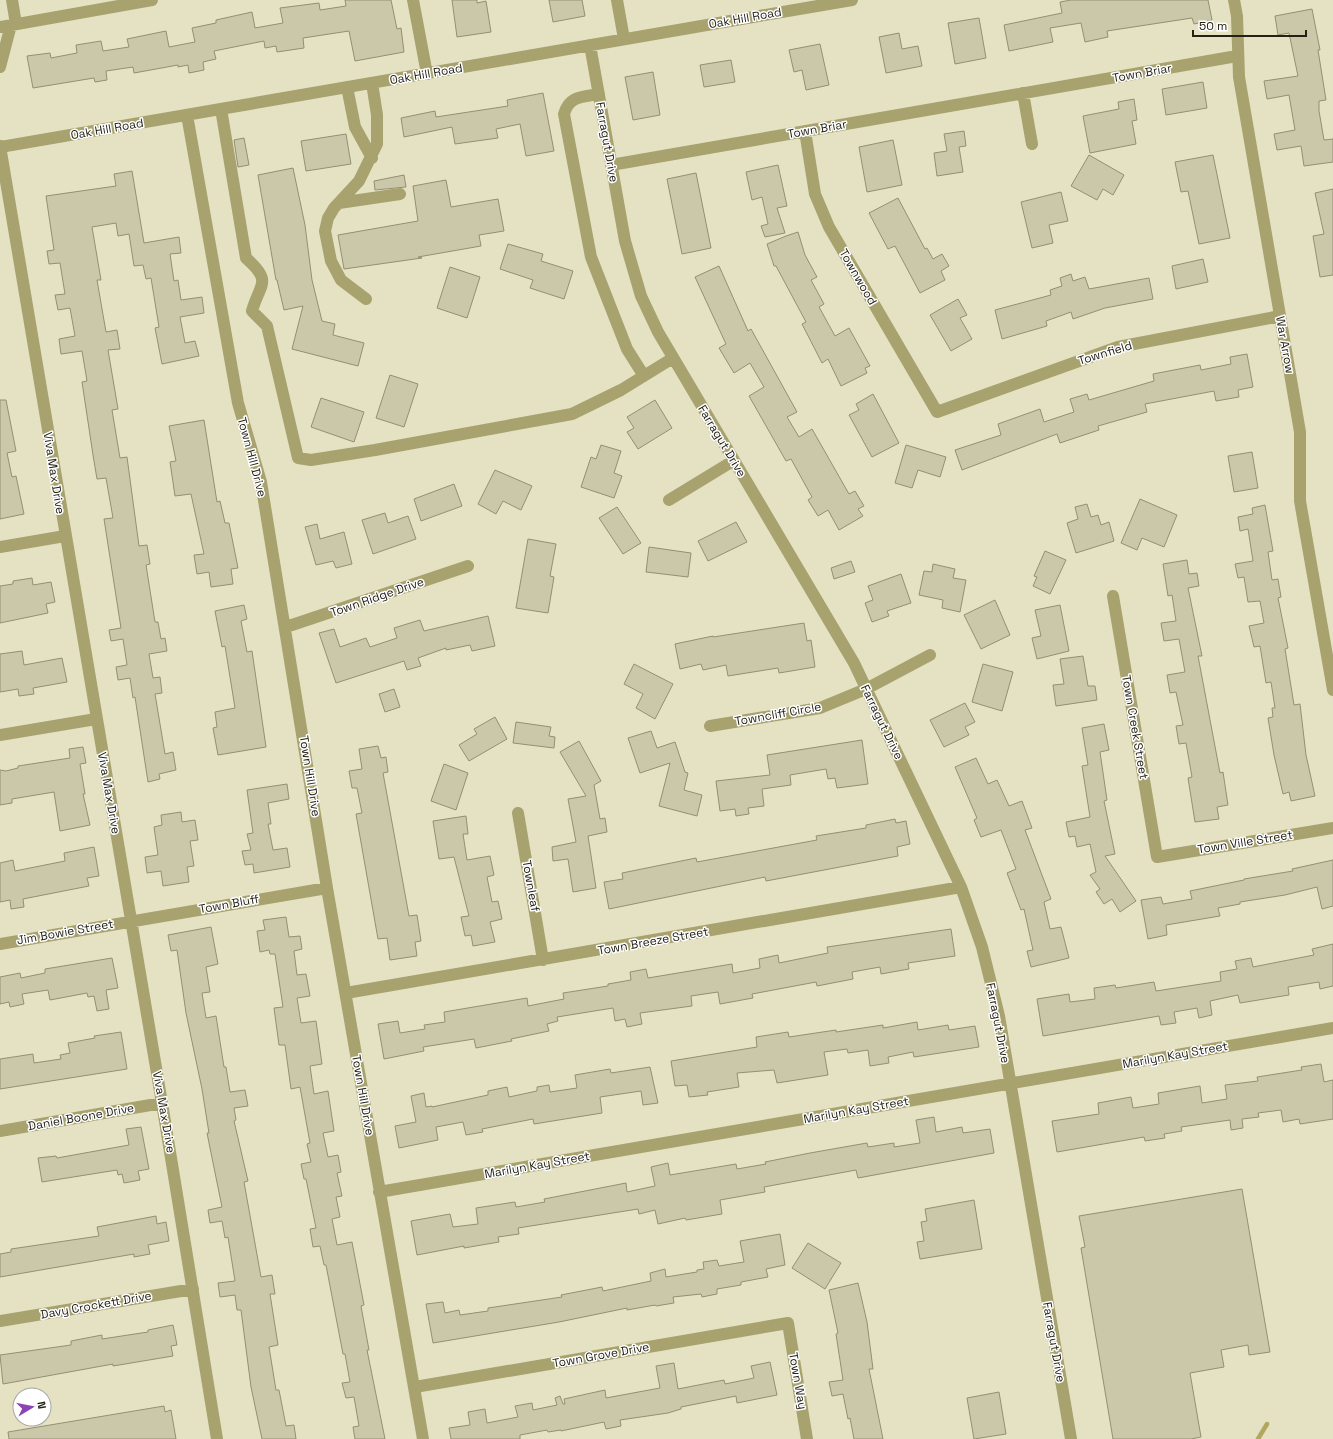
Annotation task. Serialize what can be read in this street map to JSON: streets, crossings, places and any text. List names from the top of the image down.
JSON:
{
  "streets": {
    "street": [
      "Oak Hill Road",
      "Town Briar",
      "Farragut Drive",
      "Townwood",
      "War Arrow",
      "Townfield",
      "Town Hill Drive",
      "Viva Max Drive",
      "Town Ridge Drive",
      "Towncliff Circle",
      "Town Creek Street",
      "Town Ville Street",
      "Townleaf",
      "Town Bluff",
      "Jim Bowie Street",
      "Town Breeze Street",
      "Marilyn Kay Street",
      "Daniel Boone Drive",
      "Davy Crockett Drive",
      "Town Grove Drive",
      "Town Way"
    ]
  },
  "crossings": [
    ["Oak Hill Road", "Farragut Drive"],
    ["Oak Hill Road", "Town Hill Drive"],
    ["Oak Hill Road", "Viva Max Drive"],
    ["Town Briar", "Farragut Drive"],
    ["Town Briar", "Townwood"],
    ["Town Briar", "War Arrow"],
    ["Farragut Drive", "Towncliff Circle"],
    ["Farragut Drive", "Town Breeze Street"],
    ["Farragut Drive", "Marilyn Kay Street"],
    ["Townwood", "Townfield"],
    ["War Arrow", "Townfield"],
    ["Town Hill Drive", "Town Ridge Drive"],
    ["Town Hill Drive", "Town Bluff"],
    ["Town Hill Drive", "Town Breeze Street"],
    ["Town Hill Drive", "Marilyn Kay Street"],
    ["Town Hill Drive", "Town Grove Drive"],
    ["Viva Max Drive", "Town Bluff"],
    ["Viva Max Drive", "Jim Bowie Street"],
    ["Viva Max Drive", "Daniel Boone Drive"],
    ["Viva Max Drive", "Davy Crockett Drive"],
    ["Town Creek Street", "Town Ville Street"],
    ["Townleaf", "Town Breeze Street"],
    ["Town Bluff", "Jim Bowie Street"],
    ["Town Grove Drive", "Town Way"]
  ],
  "scale_bar": "50 m",
  "north": "right"
}
